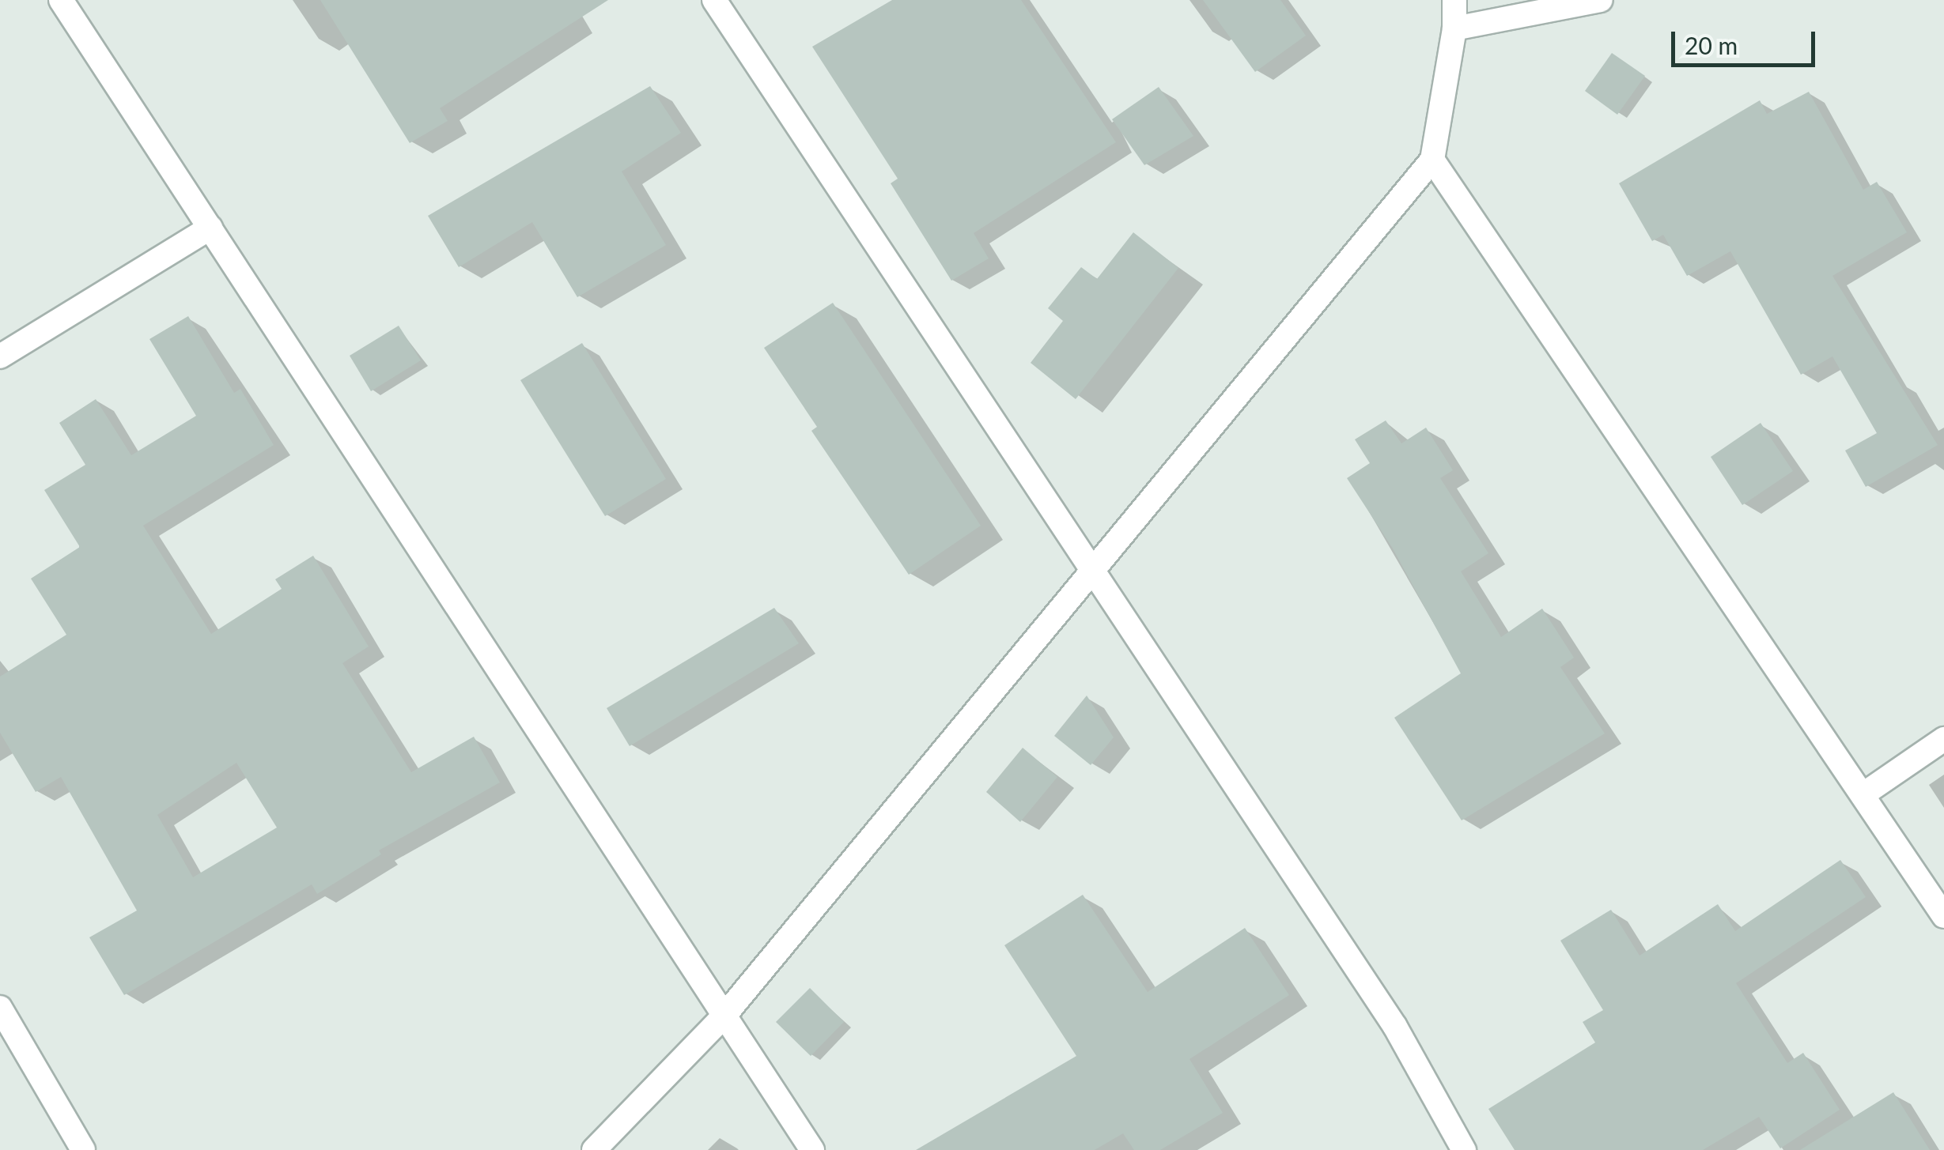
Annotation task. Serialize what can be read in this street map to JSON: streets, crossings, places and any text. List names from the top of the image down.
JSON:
{
  "scale_bar": "20 m"
}
